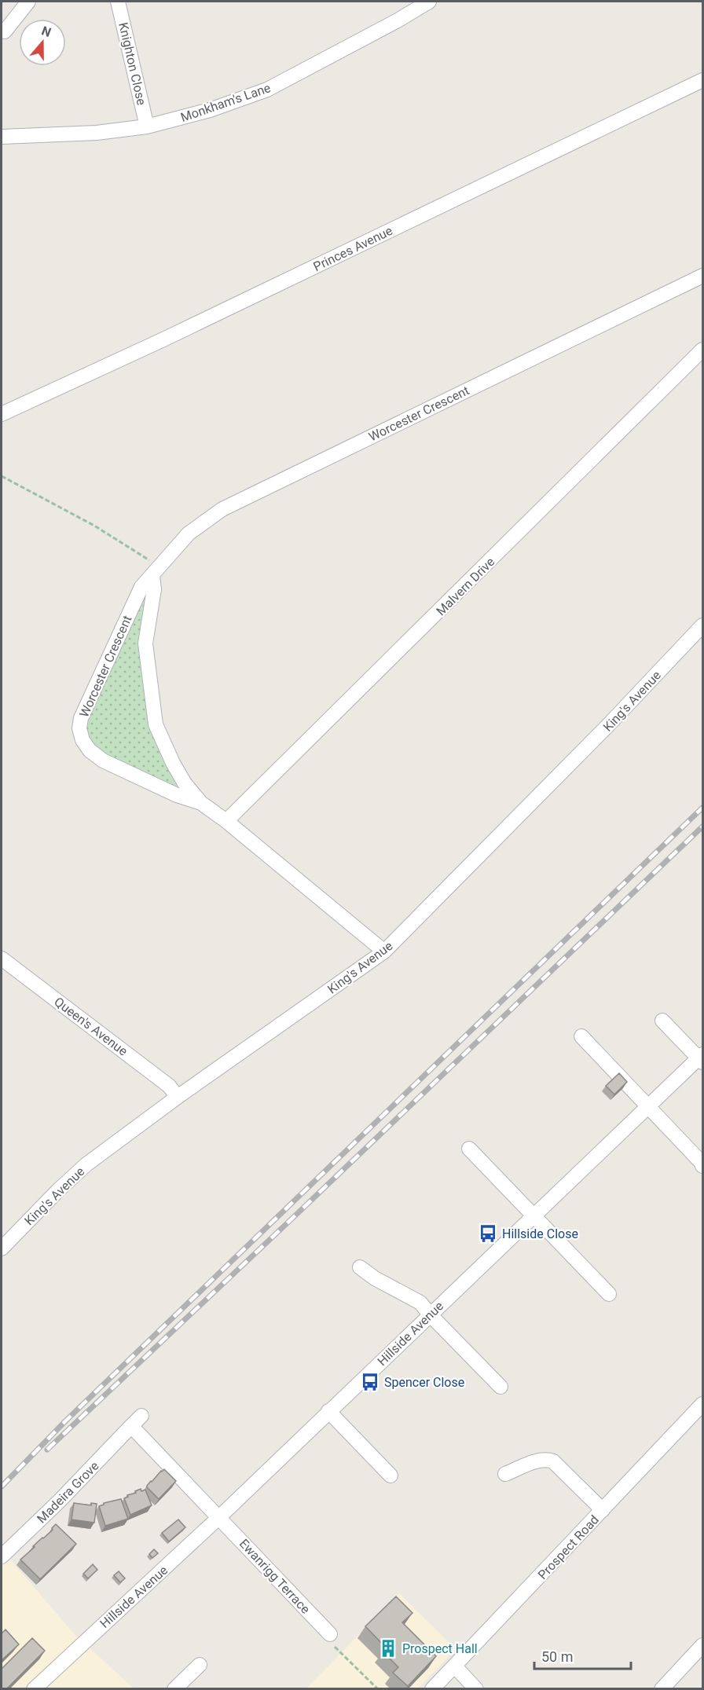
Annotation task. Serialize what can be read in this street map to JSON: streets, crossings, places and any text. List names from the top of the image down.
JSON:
{
  "streets": {
    "street": [
      "Knighton Close",
      "Monkham's Lane",
      "Princes Avenue",
      "Worcester Crescent",
      "Malvern Drive",
      "King's Avenue",
      "Queen's Avenue",
      "Hillside Avenue",
      "Madeira Grove",
      "Prospect Road",
      "Ewanrigg Terrace"
    ]
  },
  "crossings": [
    ["Knighton Close", "Monkham's Lane"],
    ["Worcester Crescent", "Malvern Drive"],
    ["Worcester Crescent", "King's Avenue"],
    ["King's Avenue", "Queen's Avenue"],
    ["Hillside Avenue", "Madeira Grove"],
    ["Hillside Avenue", "Ewanrigg Terrace"],
    ["Madeira Grove", "Ewanrigg Terrace"]
  ],
  "places": {
    "bus stop": ["Hillside Close", "Spencer Close"],
    "building": ["Prospect Hall"]
  },
  "scale_bar": "50 m",
  "north": "top"
}
